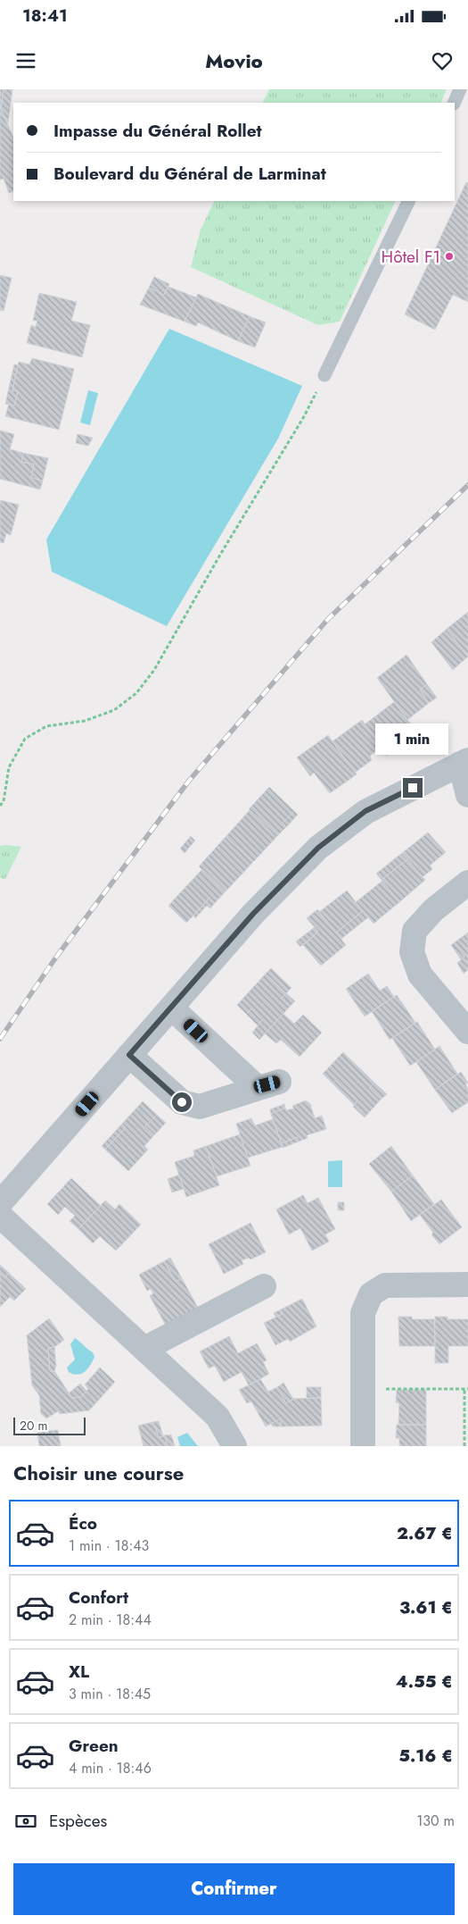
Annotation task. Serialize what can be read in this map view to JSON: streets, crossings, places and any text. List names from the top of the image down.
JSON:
{
  "places": ["Hôtel F1"],
  "scale_bar": "20 m",
  "page": {
    "status": "18:41",
    "header": "Movio",
    "banner": ["Impasse du Général Rollet", "Boulevard du Général de Larminat"],
    "bubble": "1 min",
    "scale": "20 m",
    "heading": "Choisir une course",
    "list": [
      {
        "name": "Éco",
        "note": "1 min · 18:43",
        "value": "2.67 €"
      },
      {
        "name": "Confort",
        "note": "2 min · 18:44",
        "value": "3.61 €"
      },
      {
        "name": "XL",
        "note": "3 min · 18:45",
        "value": "4.55 €"
      },
      {
        "name": "Green",
        "note": "4 min · 18:46",
        "value": "5.16 €"
      }
    ],
    "pay": ["Espèces", "130 m"],
    "buttons": "Confirmer"
  }
}
